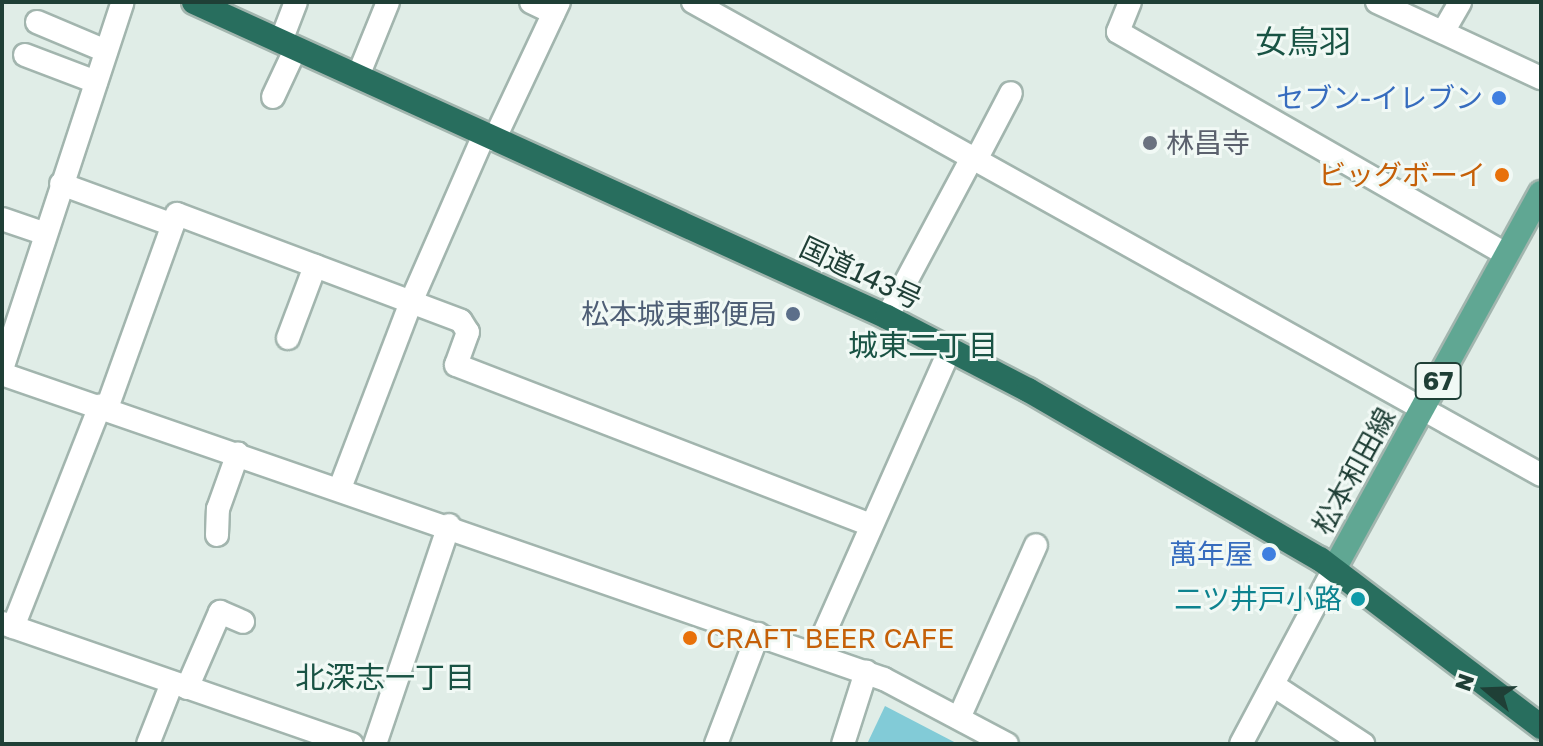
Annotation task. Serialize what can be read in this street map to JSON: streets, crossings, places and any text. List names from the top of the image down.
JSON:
{
  "streets": {
    "highway": ["国道143号"],
    "main road": ["67", "松本和田線"]
  },
  "crossings": [
    ["国道143号", "松本和田線"]
  ],
  "districts": ["女鳥羽", "城東二丁目", "北深志一丁目"],
  "places": [
    "セブン-イレブン",
    "林昌寺",
    "ビッグボーイ",
    "松本城東郵便局",
    "萬年屋",
    "二ツ井戸小路",
    "CRAFT BEER CAFE"
  ],
  "north": "left"
}
